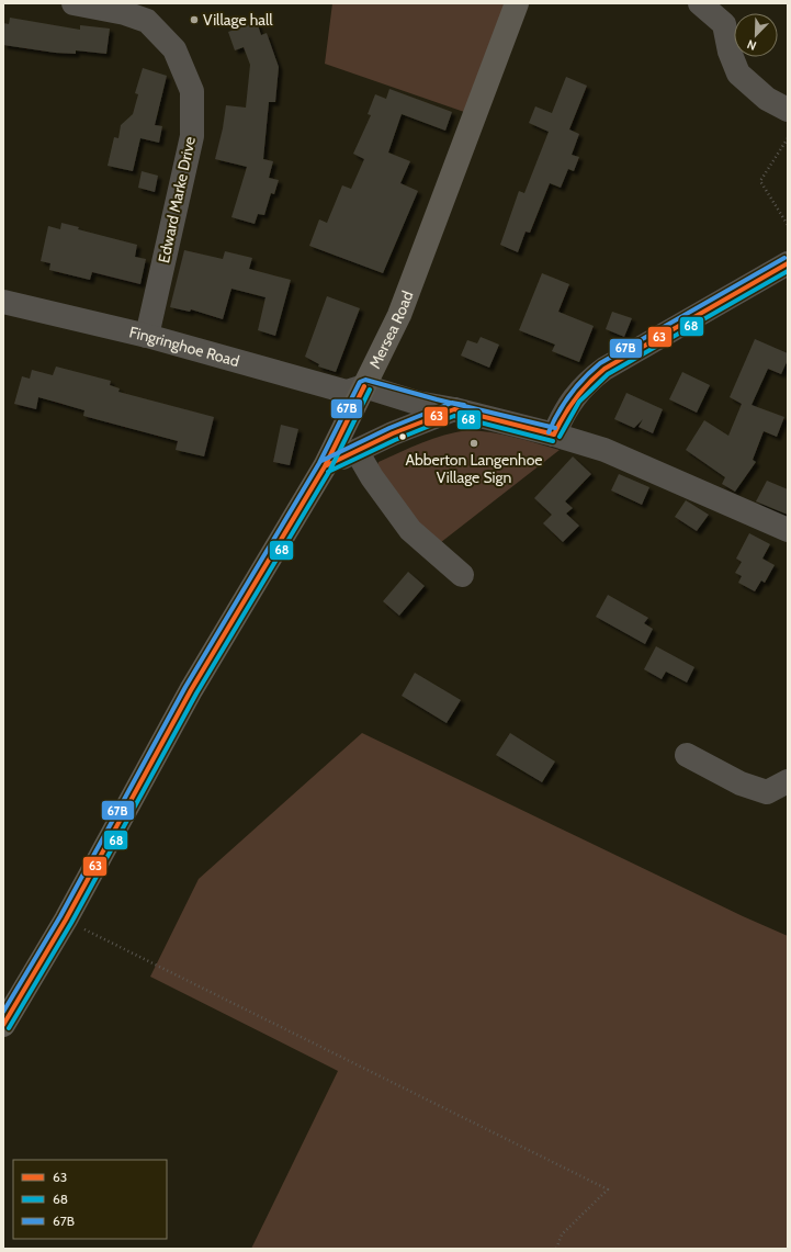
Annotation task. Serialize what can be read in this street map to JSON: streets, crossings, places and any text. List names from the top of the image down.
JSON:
{
  "streets": {
    "main road": ["Mersea Road"],
    "street": ["Edward Marke Drive", "Fingringhoe Road"]
  },
  "crossings": [
    ["Edward Marke Drive", "Fingringhoe Road"],
    ["Mersea Road", "Fingringhoe Road"]
  ],
  "places": ["Village hall", "Abberton Langenhoe Village Sign"],
  "lines": ["transit line 67B", "transit line 63", "transit line 68"],
  "legend": ["63", "68", "67B"],
  "north": "bottom left"
}
